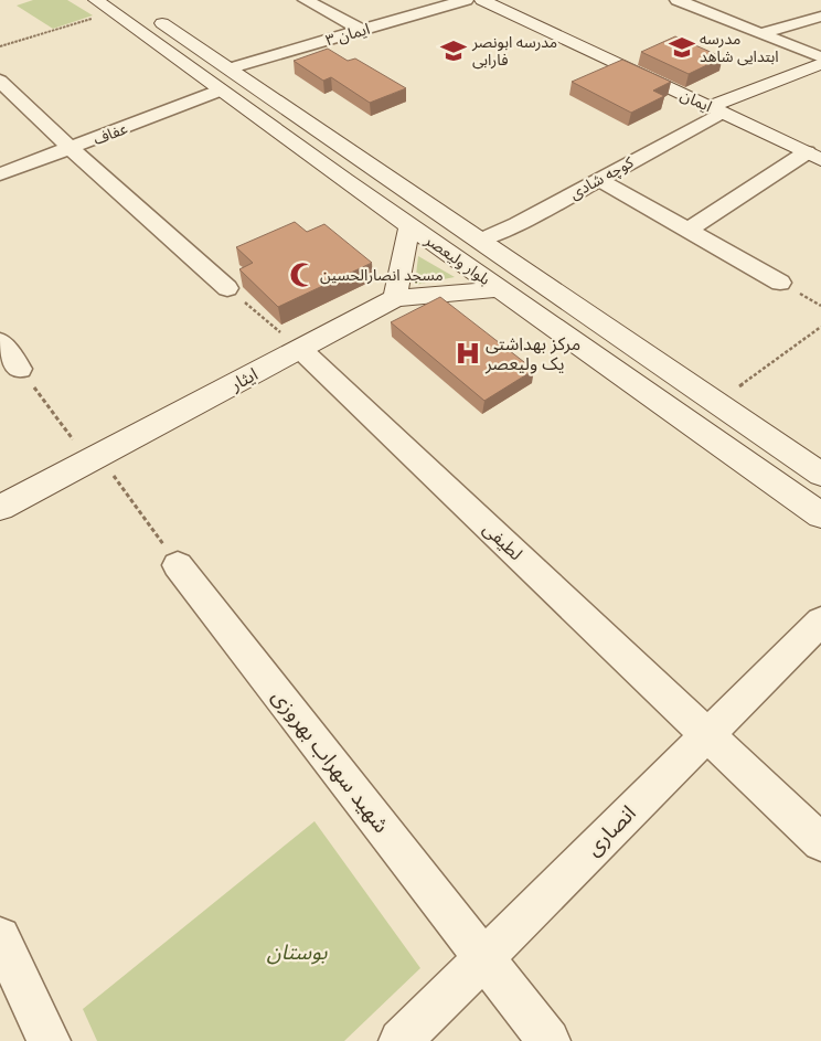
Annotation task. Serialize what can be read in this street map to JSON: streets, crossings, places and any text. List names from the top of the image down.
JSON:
{
  "streets": {
    "main road": ["ایمان", "بلوار ولیعصر", "ایثار"],
    "street": [
      "ایمان ۳",
      "عفاف",
      "کوچه شادی",
      "لطیفی",
      "شهید سهراب بهروزی",
      "انصاری"
    ]
  },
  "crossings": [
    ["ایمان ۳", "بلوار ولیعصر"],
    ["ایمان", "کوچه شادی"],
    ["عفاف", "بلوار ولیعصر"],
    ["کوچه شادی", "بلوار ولیعصر"],
    ["بلوار ولیعصر", "ایثار"],
    ["ایثار", "لطیفی"],
    ["لطیفی", "انصاری"],
    ["شهید سهراب بهروزی", "انصاری"]
  ],
  "parks": ["بوستان"],
  "places": {
    "school or university": ["مدرسه ابتدایی شاهد", "مدرسه ابونصر فارابی"],
    "mosque": ["مسجد انصارالحسین"],
    "hospital": ["مرکز بهداشتی یک ولیعصر"]
  }
}
